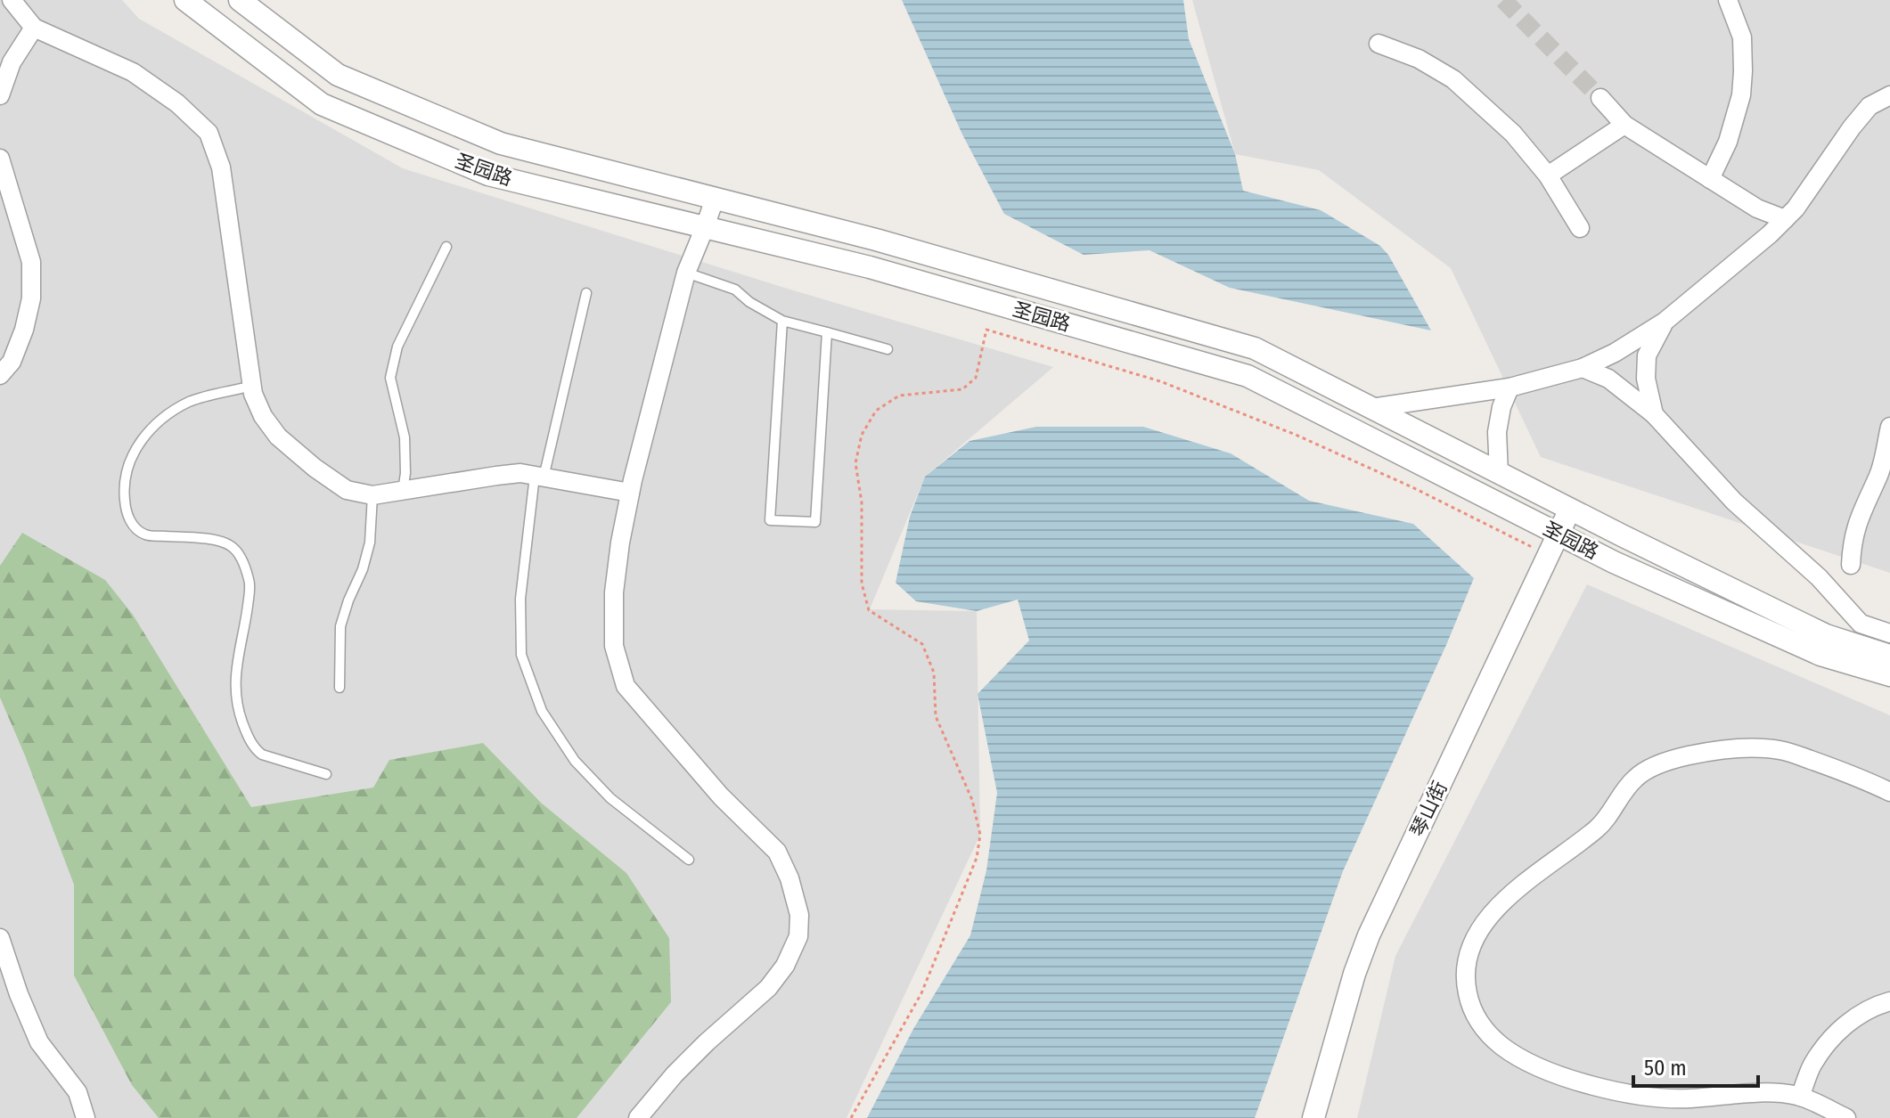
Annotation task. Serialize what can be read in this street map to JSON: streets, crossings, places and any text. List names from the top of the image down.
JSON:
{
  "streets": {
    "street": ["圣园路", "琴山街"]
  },
  "crossings": [
    ["圣园路", "琴山街"]
  ],
  "scale_bar": "50 m"
}
